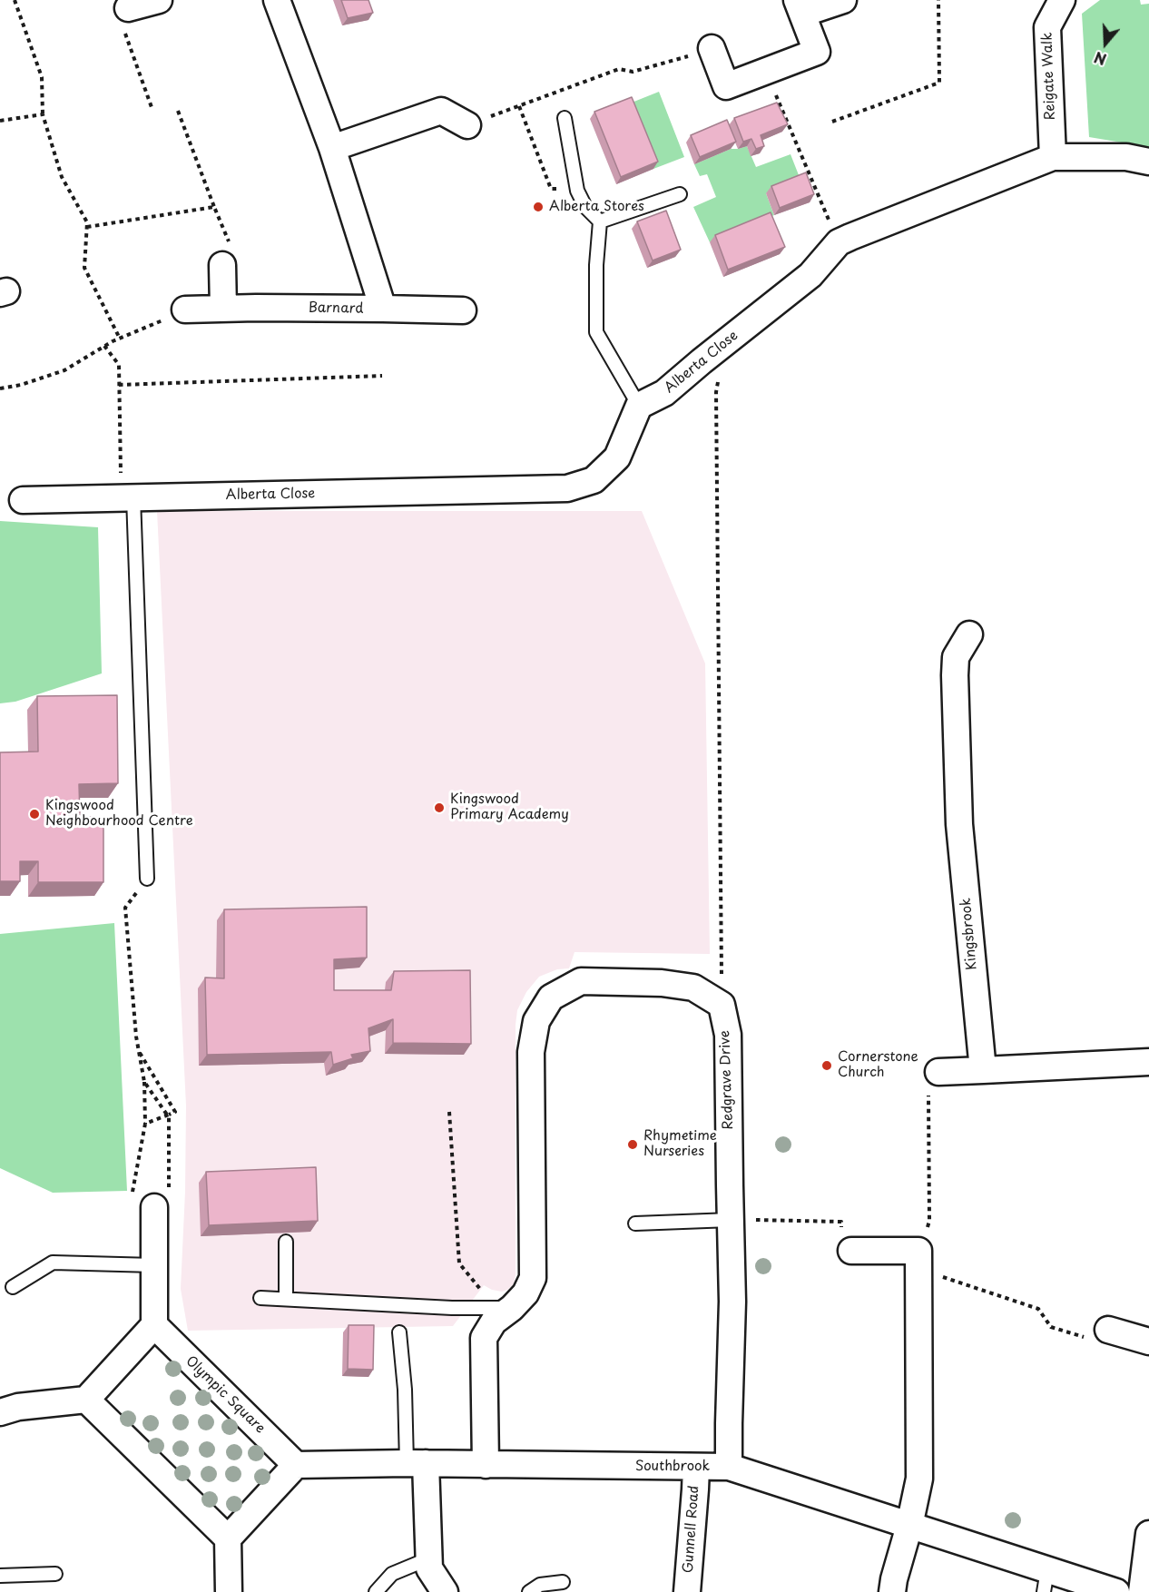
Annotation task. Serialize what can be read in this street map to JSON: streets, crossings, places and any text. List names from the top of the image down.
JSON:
{
  "streets": {
    "street": [
      "Reigate Walk",
      "Barnard",
      "Alberta Close",
      "Kingsbrook",
      "Redgrave Drive",
      "Olympic Square",
      "Southbrook",
      "Gunnell Road"
    ]
  },
  "crossings": [
    ["Reigate Walk", "Alberta Close"],
    ["Redgrave Drive", "Southbrook"],
    ["Southbrook", "Gunnell Road"]
  ],
  "places": [
    "Alberta Stores",
    "Kingswood Primary Academy",
    "Kingswood Neighbourhood Centre",
    "Cornerstone Church",
    "Rhymetime Nurseries"
  ],
  "north": "bottom"
}
